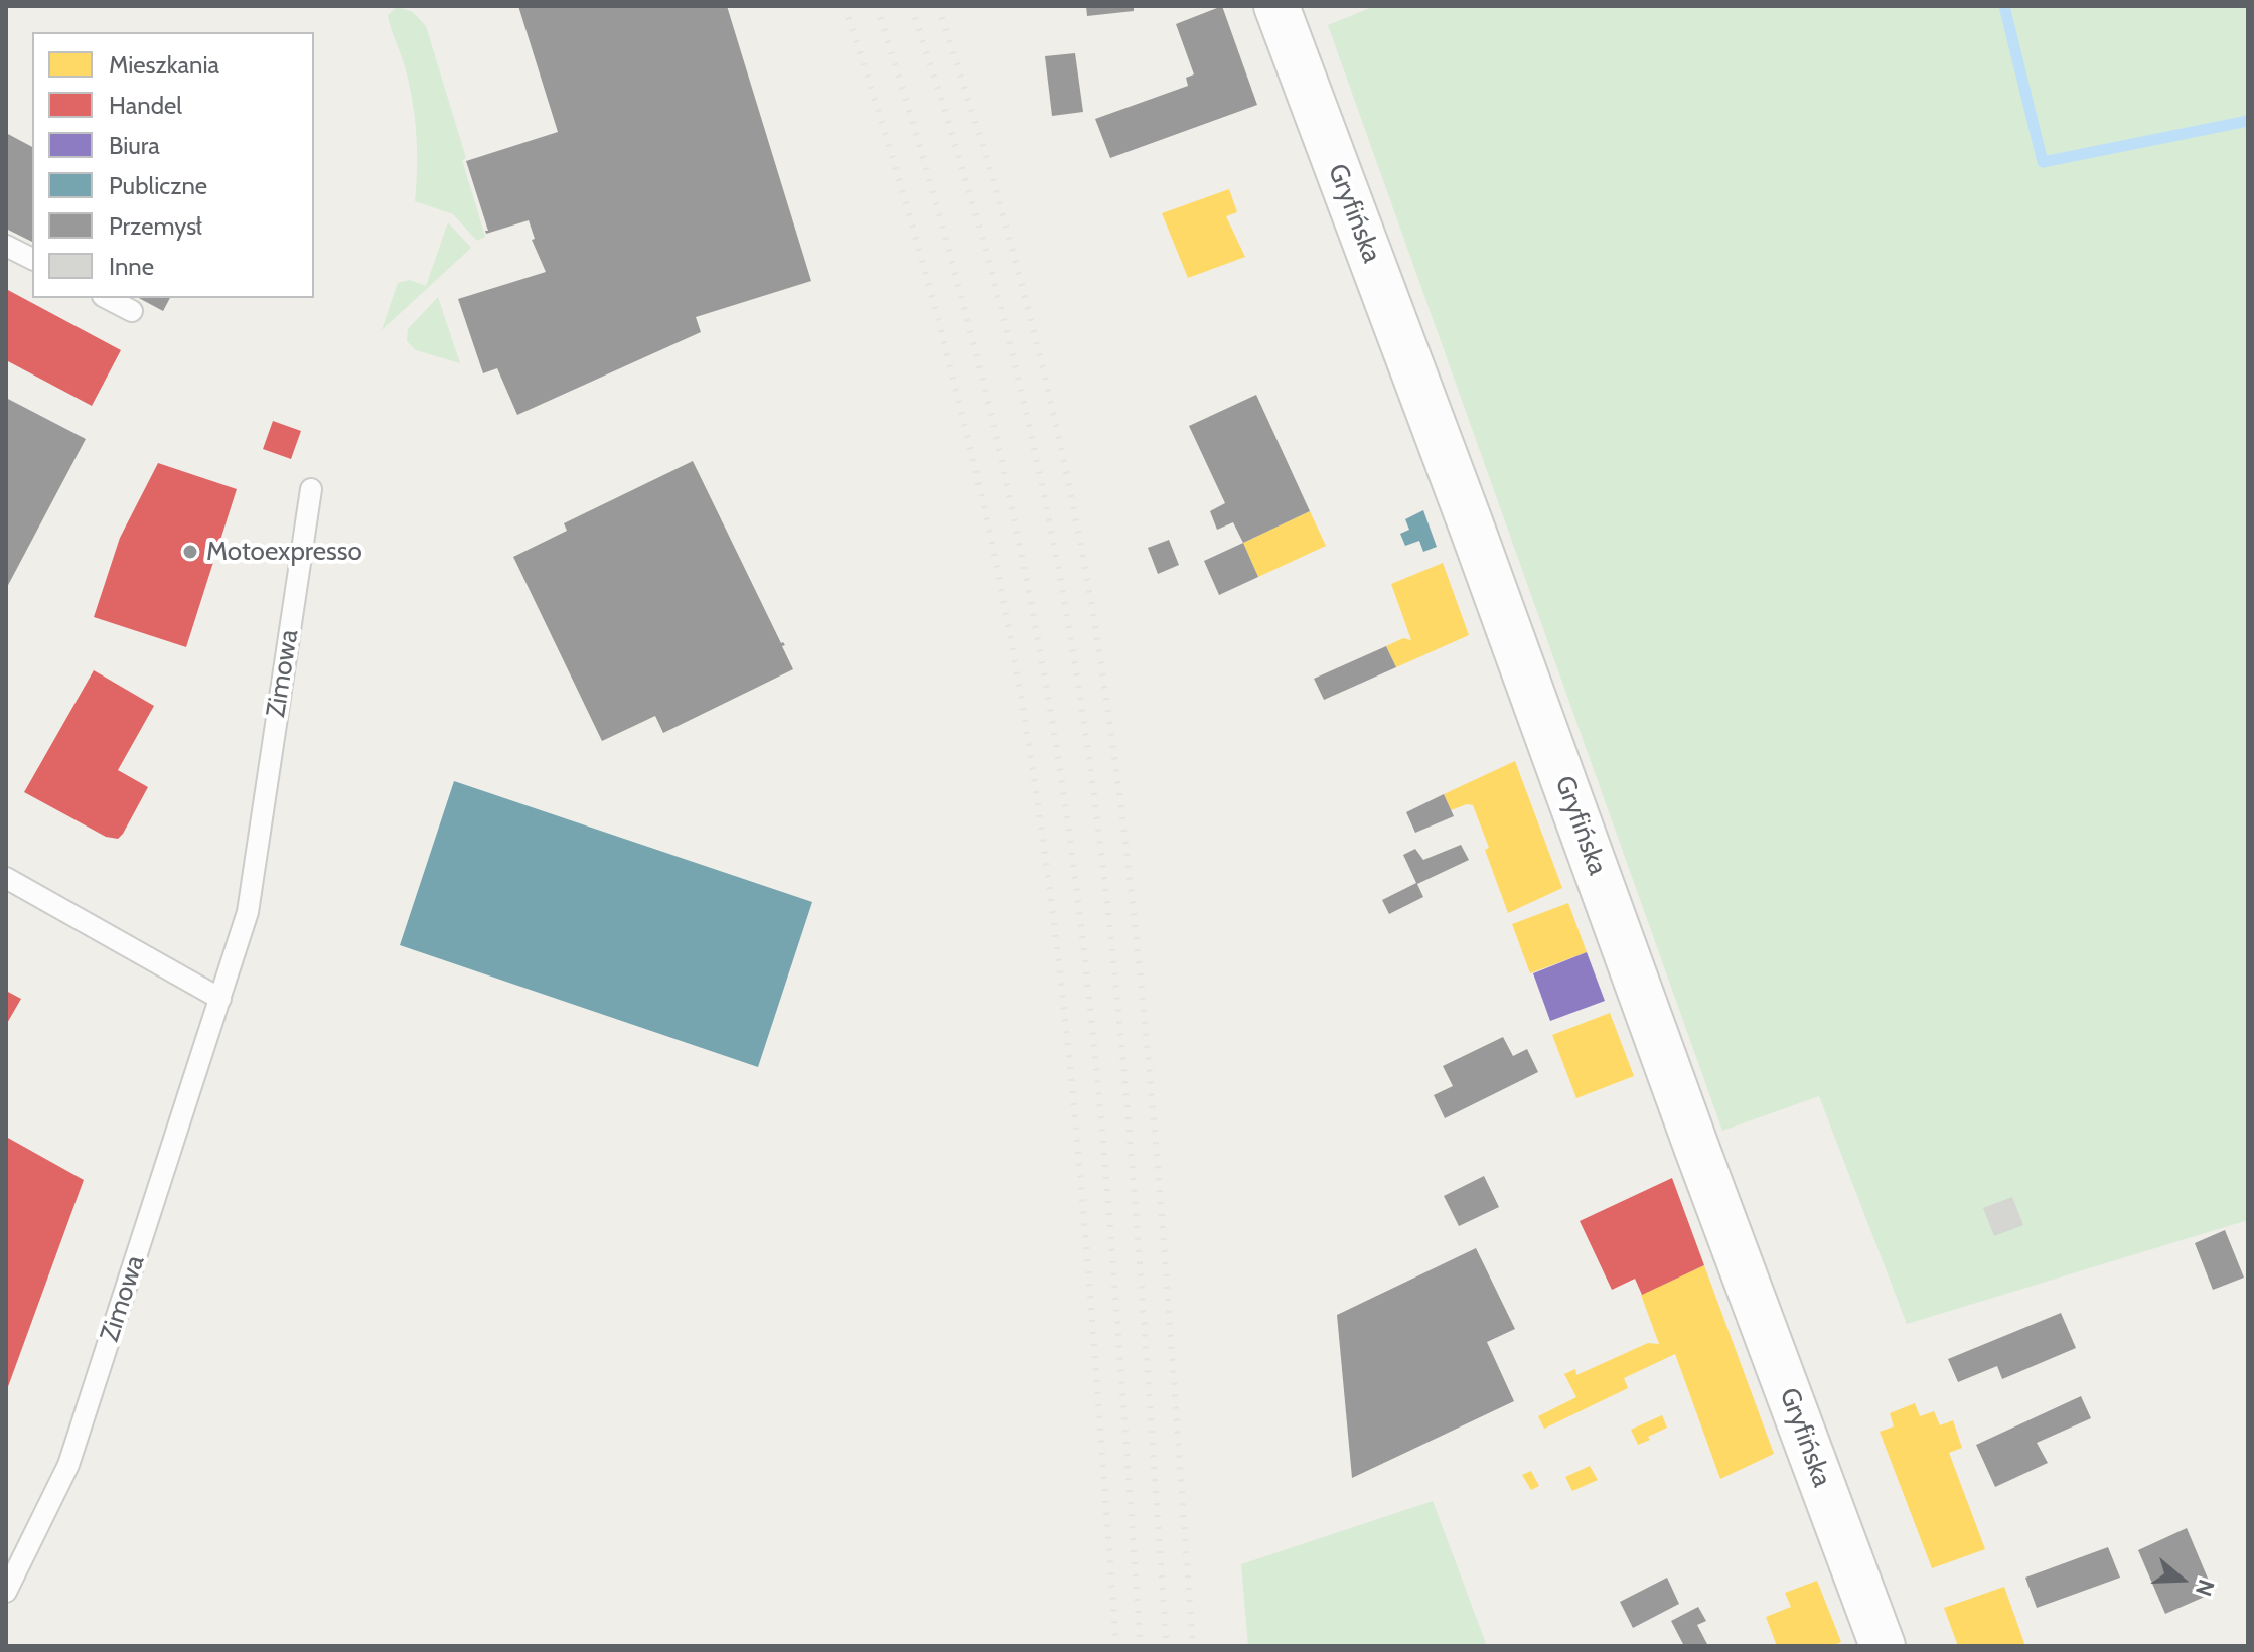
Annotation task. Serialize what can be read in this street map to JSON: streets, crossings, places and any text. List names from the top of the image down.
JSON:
{
  "streets": {
    "street": ["Gryfińska"],
    "lane": ["Zimowa"]
  },
  "places": ["Motoexpresso"],
  "legend": [
    "Mieszkania",
    "Handel",
    "Biura",
    "Publiczne",
    "Przemysł",
    "Inne"
  ],
  "north": "right"
}
